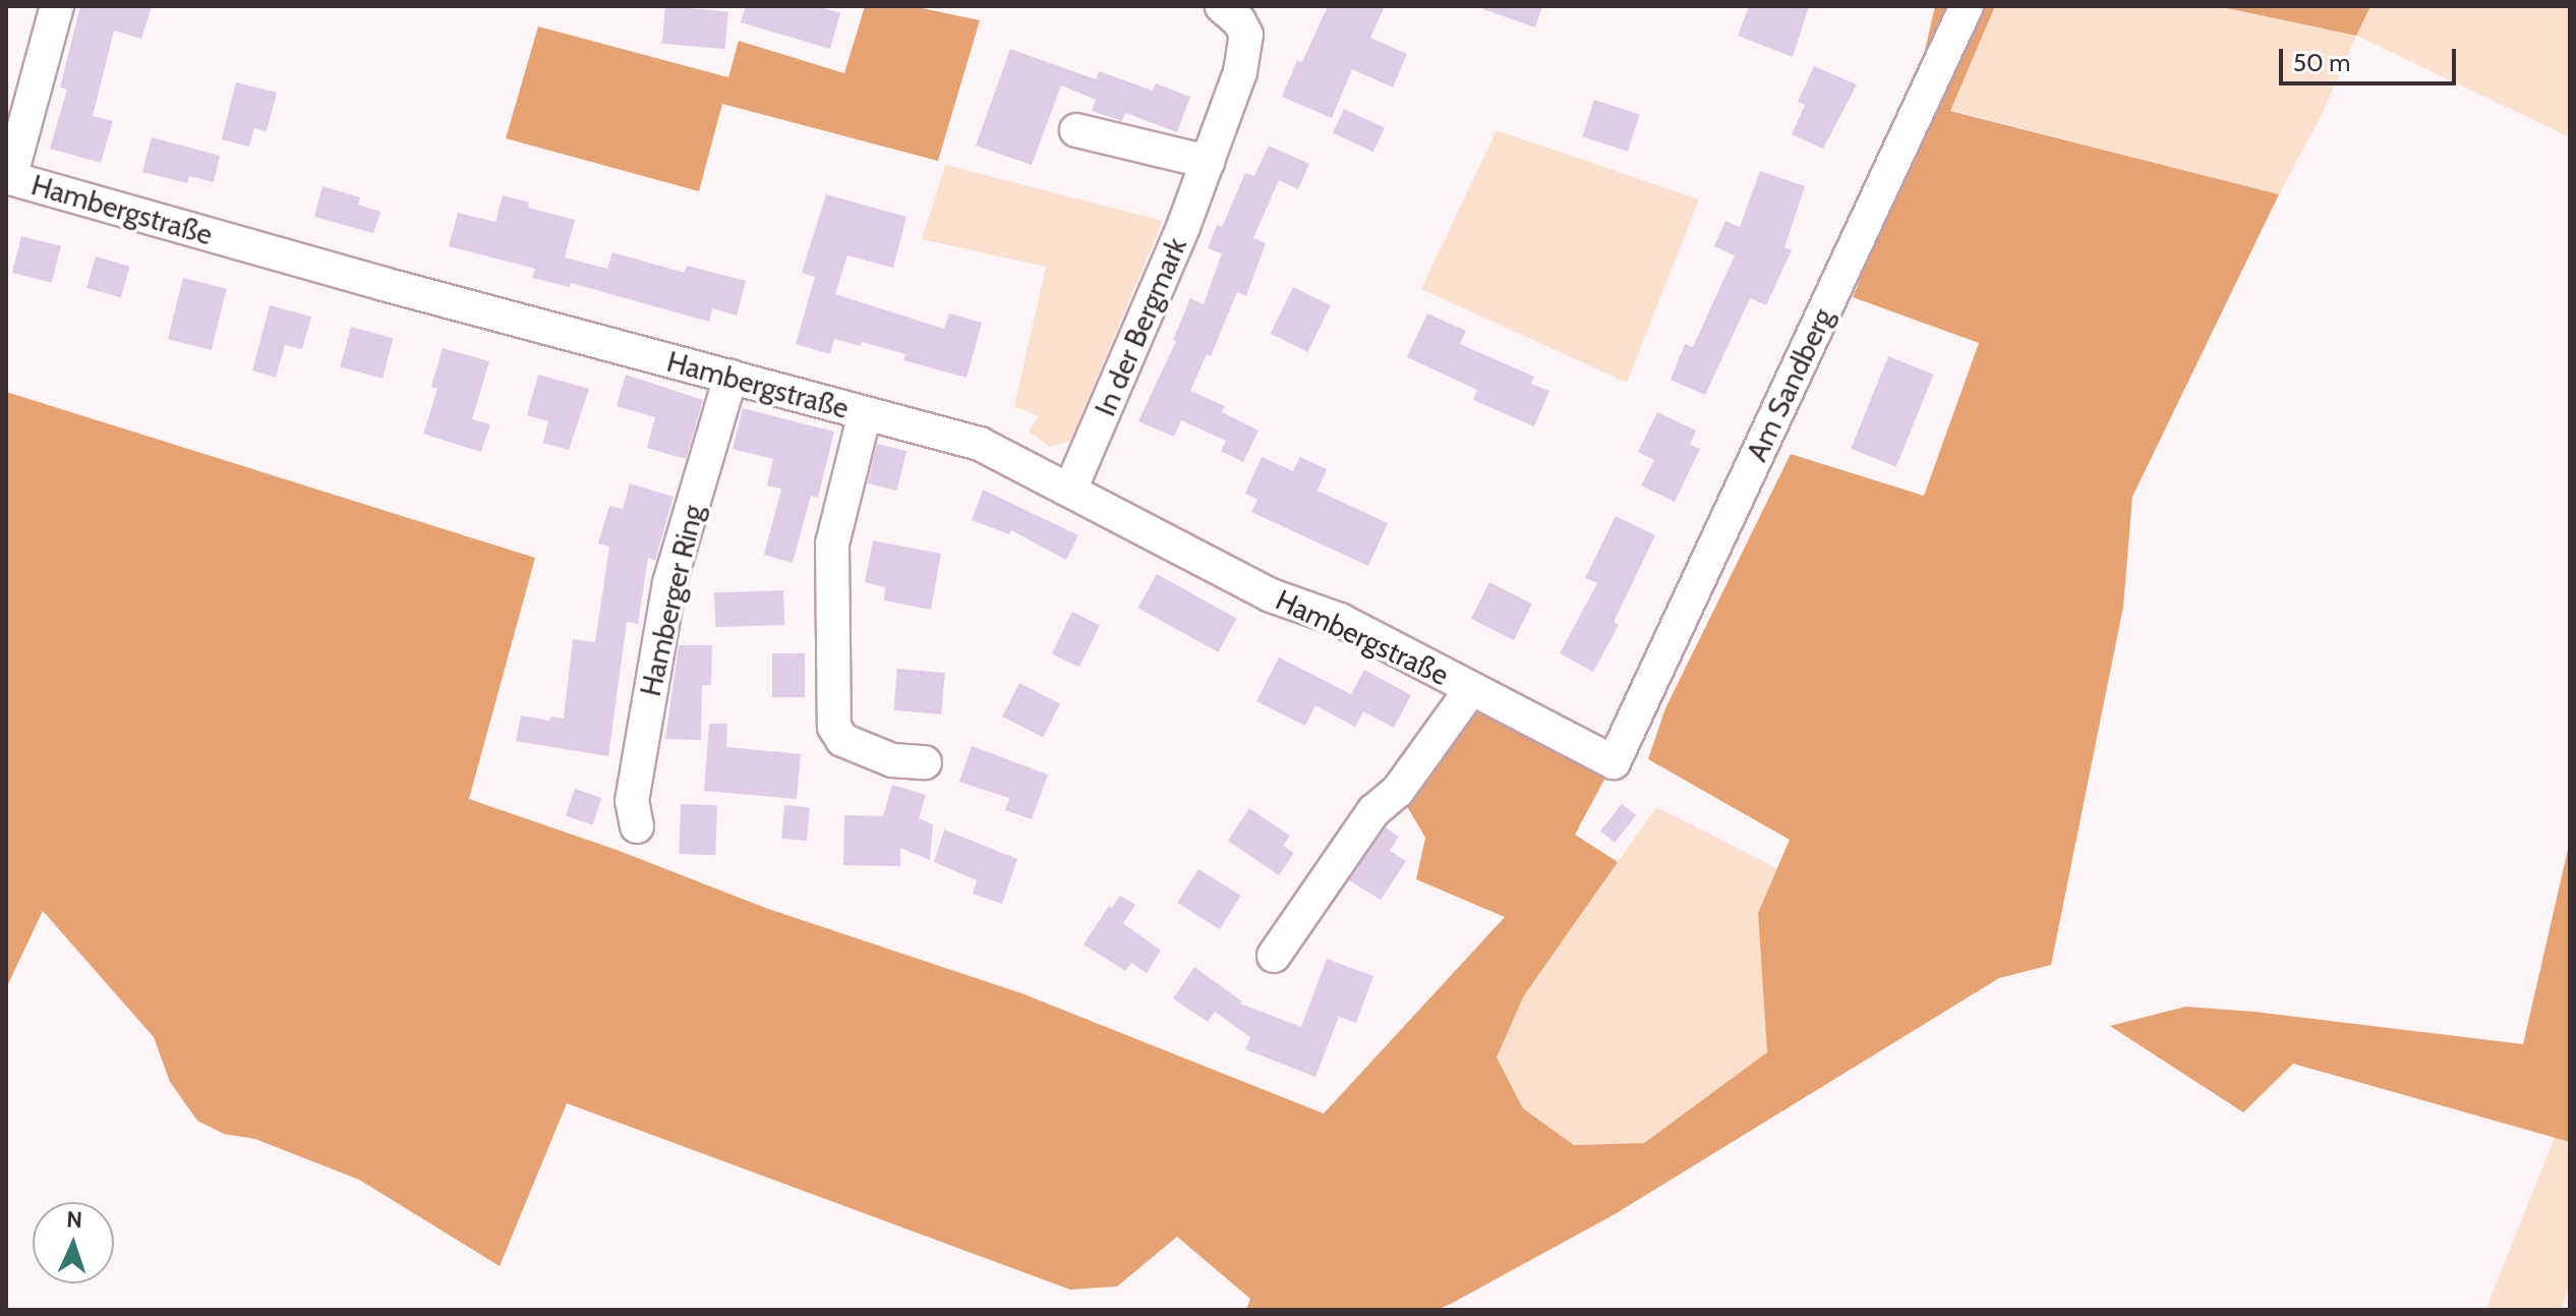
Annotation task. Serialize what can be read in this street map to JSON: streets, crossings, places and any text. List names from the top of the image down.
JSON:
{
  "streets": {
    "street": [
      "Hambergstraße",
      "In der Bergmark",
      "Am Sandberg",
      "Hamberger Ring"
    ]
  },
  "crossings": [
    ["Hambergstraße", "In der Bergmark"],
    ["Hambergstraße", "Am Sandberg"],
    ["Hambergstraße", "Hamberger Ring"]
  ],
  "scale_bar": "50 m",
  "north": "top"
}
